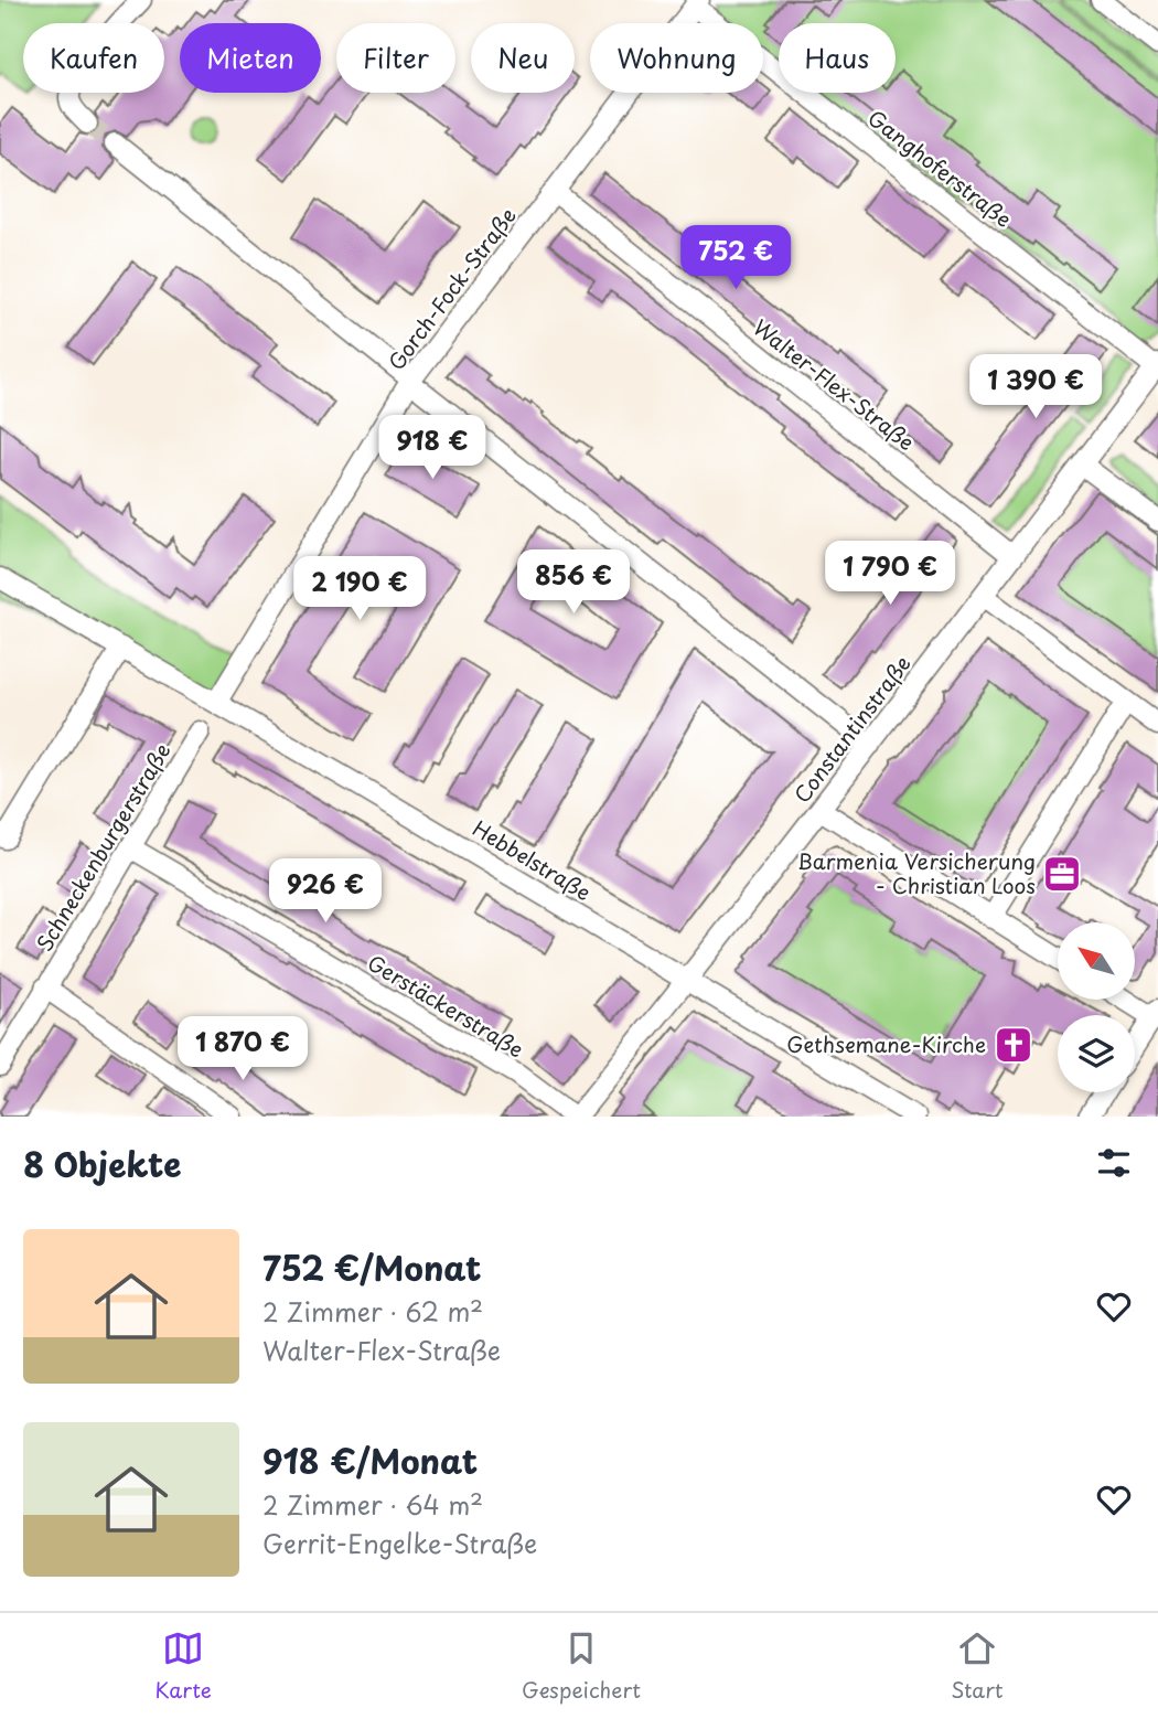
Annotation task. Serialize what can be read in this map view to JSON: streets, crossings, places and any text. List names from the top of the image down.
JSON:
{
  "streets": {
    "street": [
      "Ganghoferstraße",
      "Gorch-Fock-Straße",
      "Walter-Flex-Straße",
      "Constantinstraße",
      "Schneckenburgerstraße",
      "Hebbelstraße",
      "Gerstäckerstraße"
    ]
  },
  "crossings": [
    ["Ganghoferstraße", "Gorch-Fock-Straße"],
    ["Ganghoferstraße", "Constantinstraße"],
    ["Gorch-Fock-Straße", "Walter-Flex-Straße"],
    ["Gorch-Fock-Straße", "Hebbelstraße"],
    ["Walter-Flex-Straße", "Constantinstraße"],
    ["Constantinstraße", "Hebbelstraße"],
    ["Constantinstraße", "Gerstäckerstraße"],
    ["Schneckenburgerstraße", "Gerstäckerstraße"]
  ],
  "places": {
    "office": ["Barmenia Versicherung - Christian Loos"],
    "church": ["Gethsemane-Kirche"]
  },
  "north": "top left",
  "page": {
    "chip": [
      "Kaufen",
      "Mieten",
      "Filter",
      "Neu",
      "Wohnung",
      "Haus"
    ],
    "price": [
      "752 €",
      "1 390 €",
      "918 €",
      "1 790 €",
      "856 €",
      "2 190 €",
      "926 €",
      "1 870 €"
    ],
    "heading": "8 Objekte",
    "list": [
      {
        "name": "752 €/Monat",
        "note": "2 Zimmer · 62 m² · Walter-Flex-Straße"
      },
      {
        "name": "918 €/Monat",
        "note": "2 Zimmer · 64 m² · Gerrit-Engelke-Straße"
      }
    ],
    "tabs": ["Karte", "Gespeichert", "Start"]
  }
}
